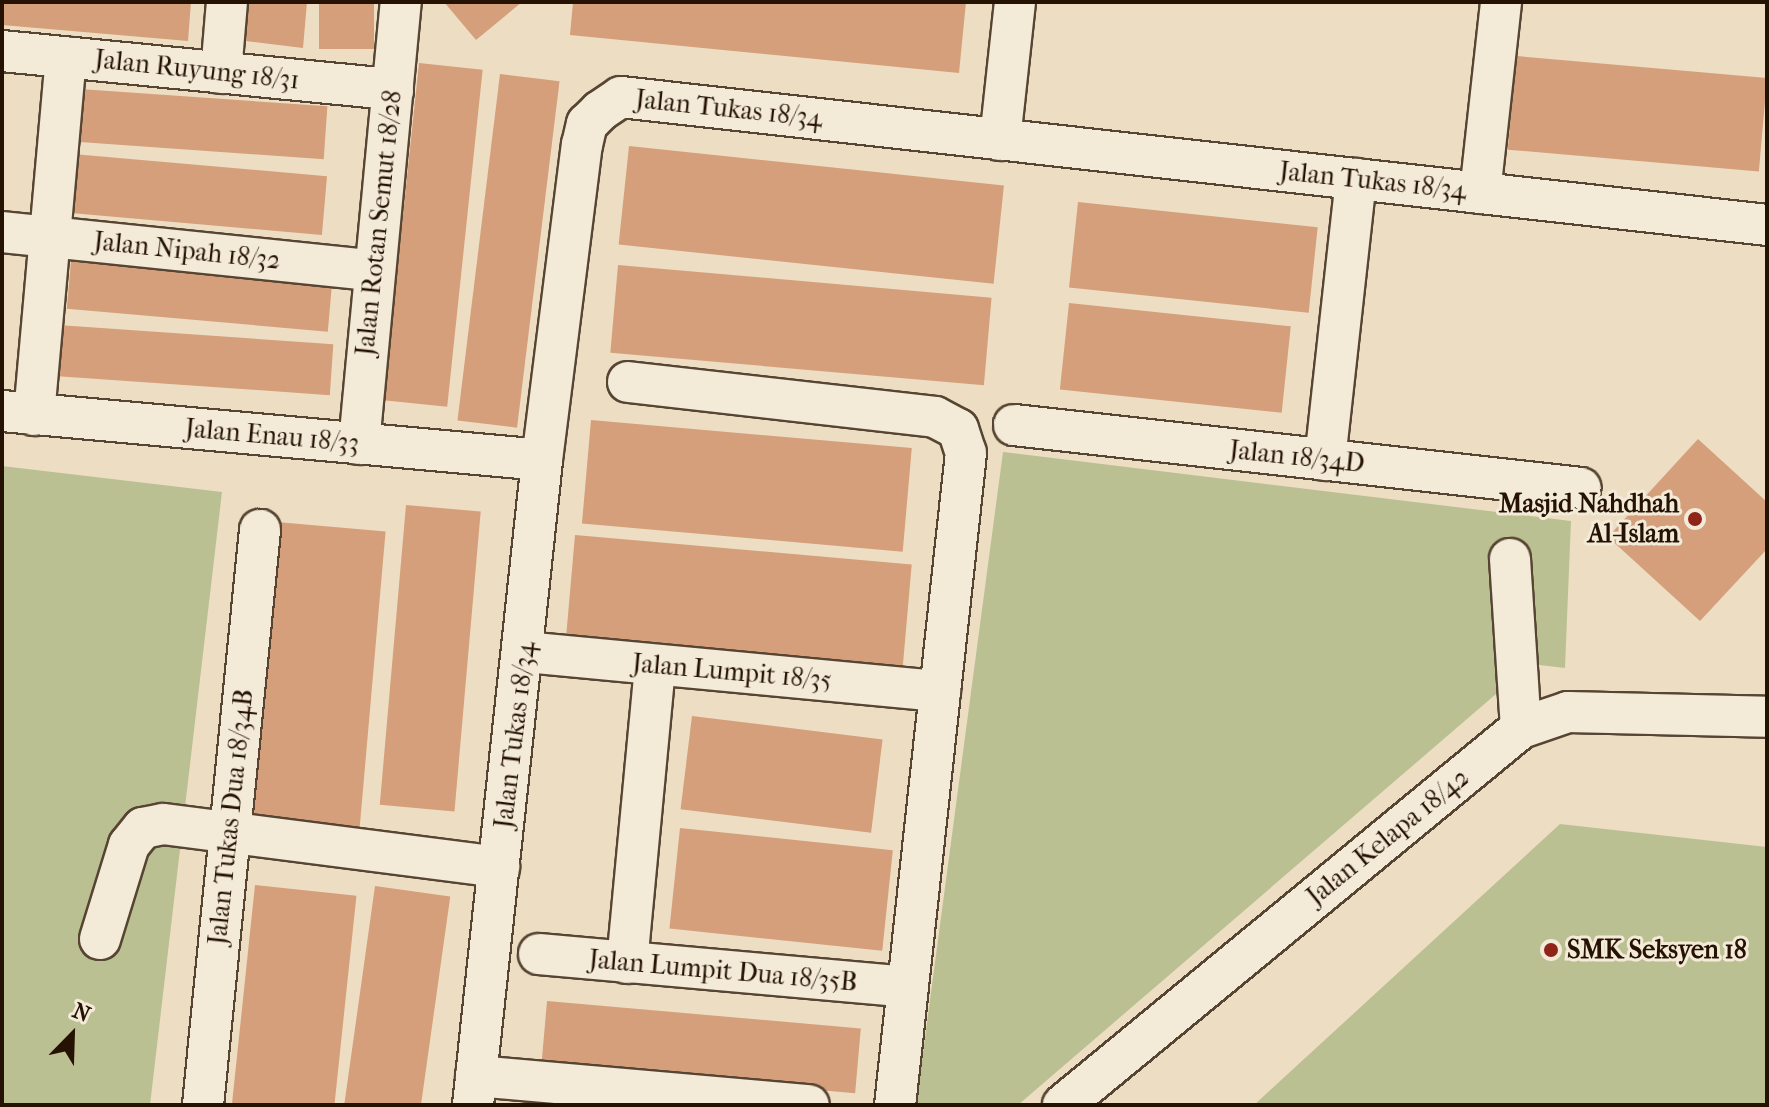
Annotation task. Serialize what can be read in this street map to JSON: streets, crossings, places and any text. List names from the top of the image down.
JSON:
{
  "streets": {
    "street": [
      "Jalan Ruyung 18/31",
      "Jalan Tukas 18/34",
      "Jalan Rotan Semut 18/28",
      "Jalan Nipah 18/32",
      "Jalan Enau 18/33",
      "Jalan 18/34D",
      "Jalan Lumpit 18/35",
      "Jalan Tukas Dua 18/34B",
      "Jalan Kelapa 18/42",
      "Jalan Lumpit Dua 18/35B"
    ]
  },
  "crossings": [
    ["Jalan Ruyung 18/31", "Jalan Rotan Semut 18/28"],
    ["Jalan Tukas 18/34", "Jalan Enau 18/33"],
    ["Jalan Tukas 18/34", "Jalan Lumpit 18/35"],
    ["Jalan Rotan Semut 18/28", "Jalan Nipah 18/32"],
    ["Jalan Rotan Semut 18/28", "Jalan Enau 18/33"]
  ],
  "places": ["Masjid Nahdhah Al-Islam", "SMK Seksyen 18"],
  "north": "top right"
}
